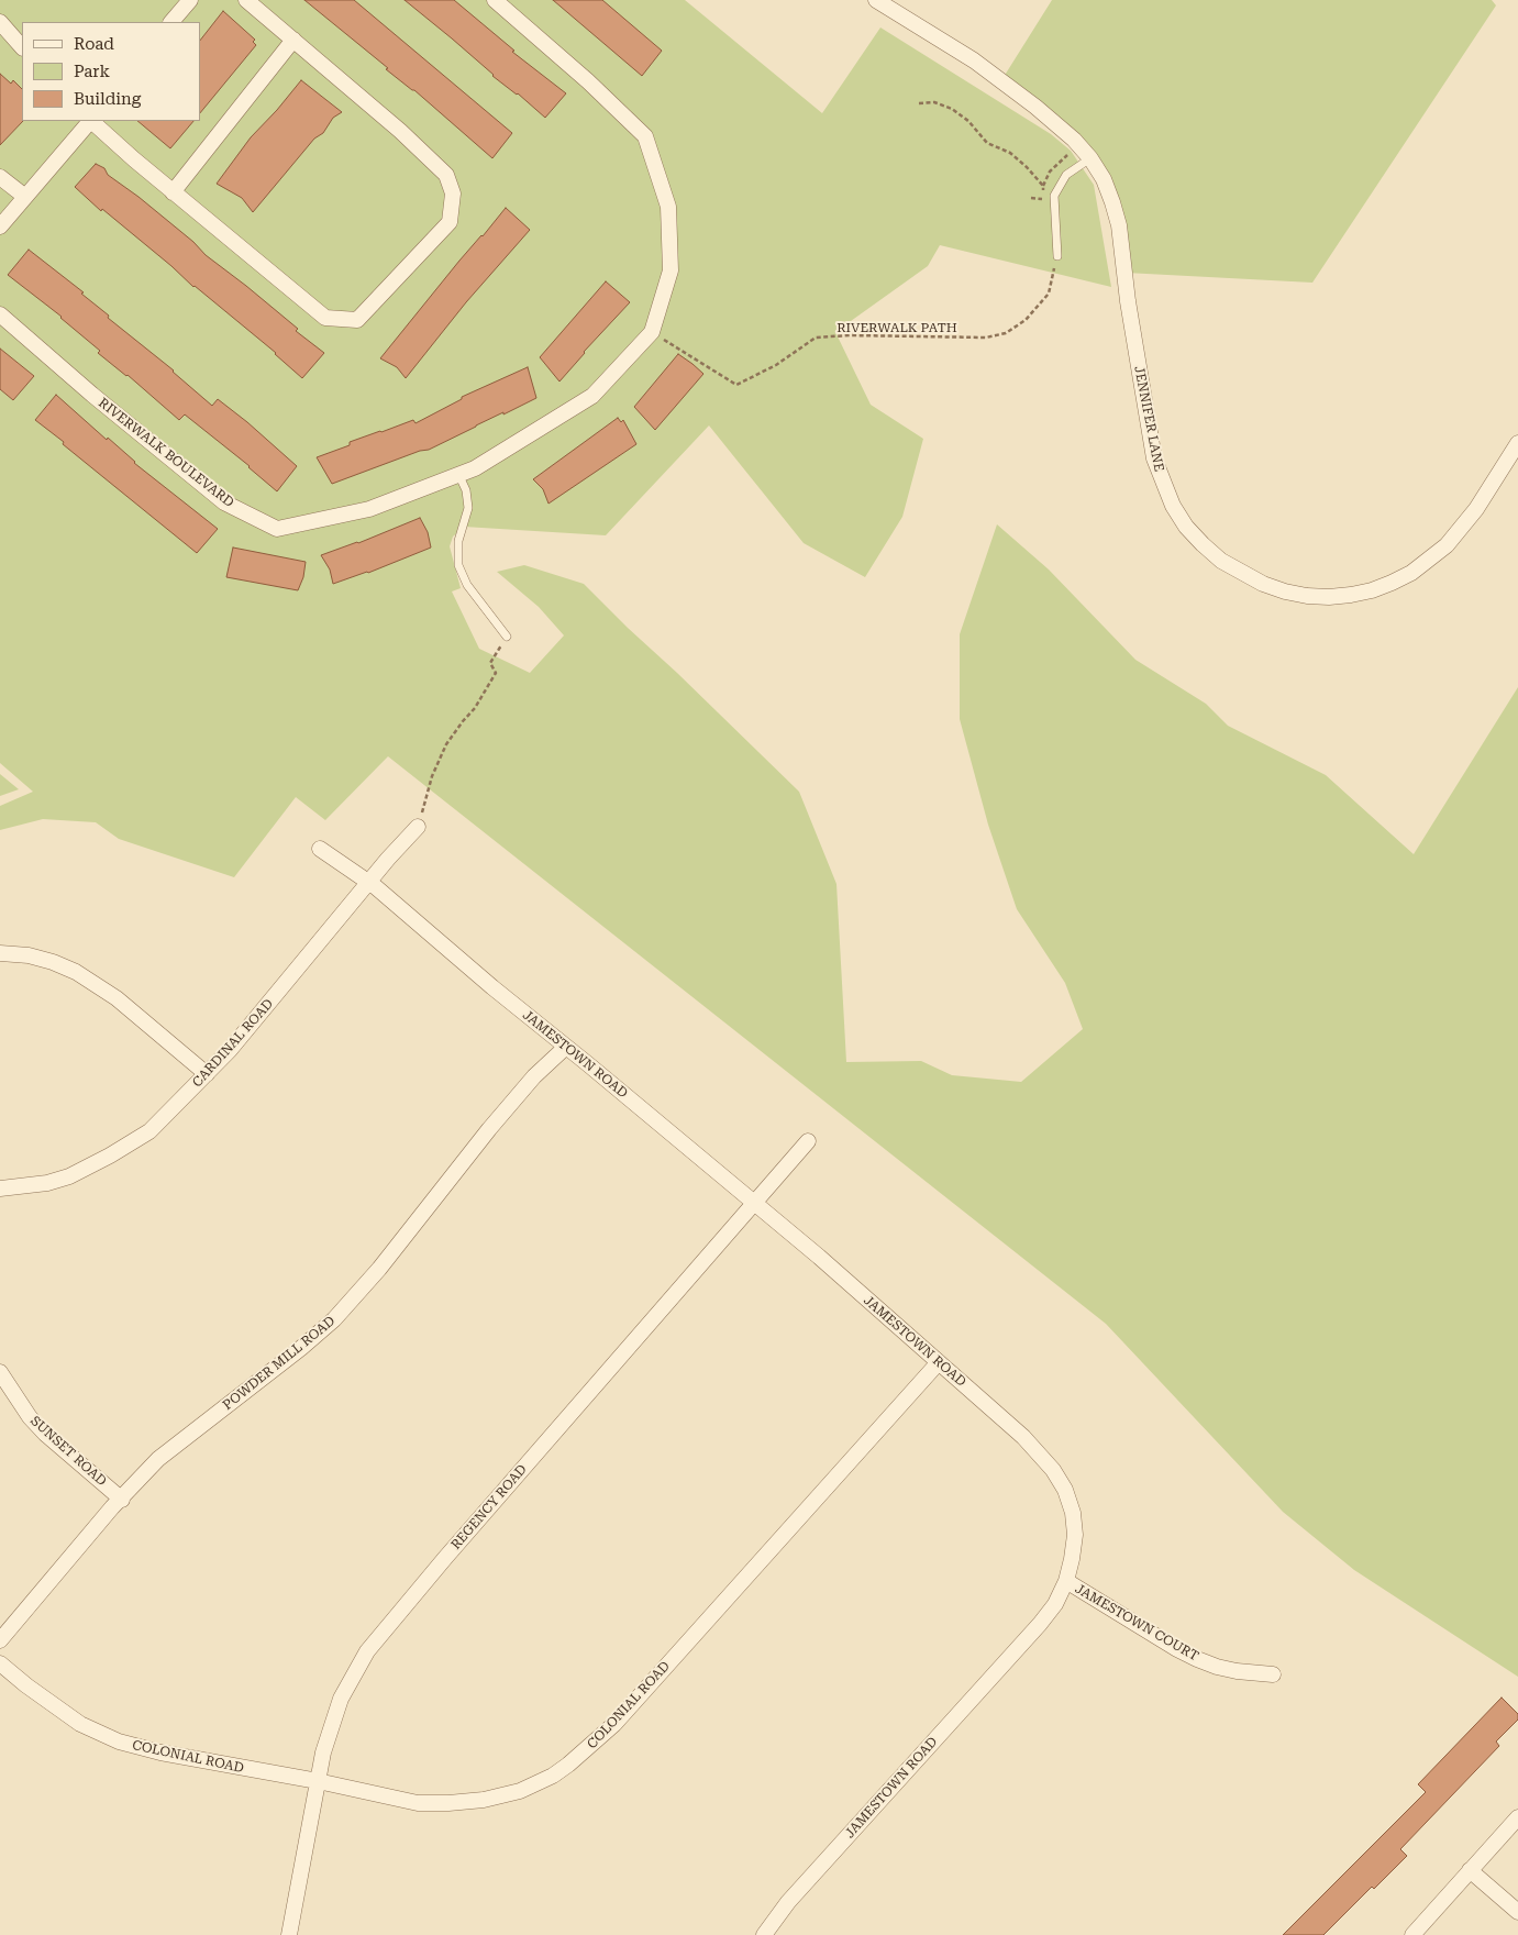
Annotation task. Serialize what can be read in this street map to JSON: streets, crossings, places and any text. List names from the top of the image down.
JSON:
{
  "streets": {
    "street": [
      "JENNIFER LANE",
      "RIVERWALK BOULEVARD",
      "CARDINAL ROAD",
      "JAMESTOWN ROAD",
      "POWDER MILL ROAD",
      "SUNSET ROAD",
      "REGENCY ROAD",
      "JAMESTOWN COURT",
      "COLONIAL ROAD"
    ],
    "path": ["RIVERWALK PATH"]
  },
  "crossings": [
    ["RIVERWALK PATH", "RIVERWALK BOULEVARD"],
    ["CARDINAL ROAD", "JAMESTOWN ROAD"],
    ["JAMESTOWN ROAD", "POWDER MILL ROAD"],
    ["JAMESTOWN ROAD", "REGENCY ROAD"],
    ["JAMESTOWN ROAD", "JAMESTOWN COURT"],
    ["JAMESTOWN ROAD", "COLONIAL ROAD"],
    ["POWDER MILL ROAD", "SUNSET ROAD"],
    ["REGENCY ROAD", "COLONIAL ROAD"]
  ],
  "legend": ["Road", "Park", "Building"]
}
